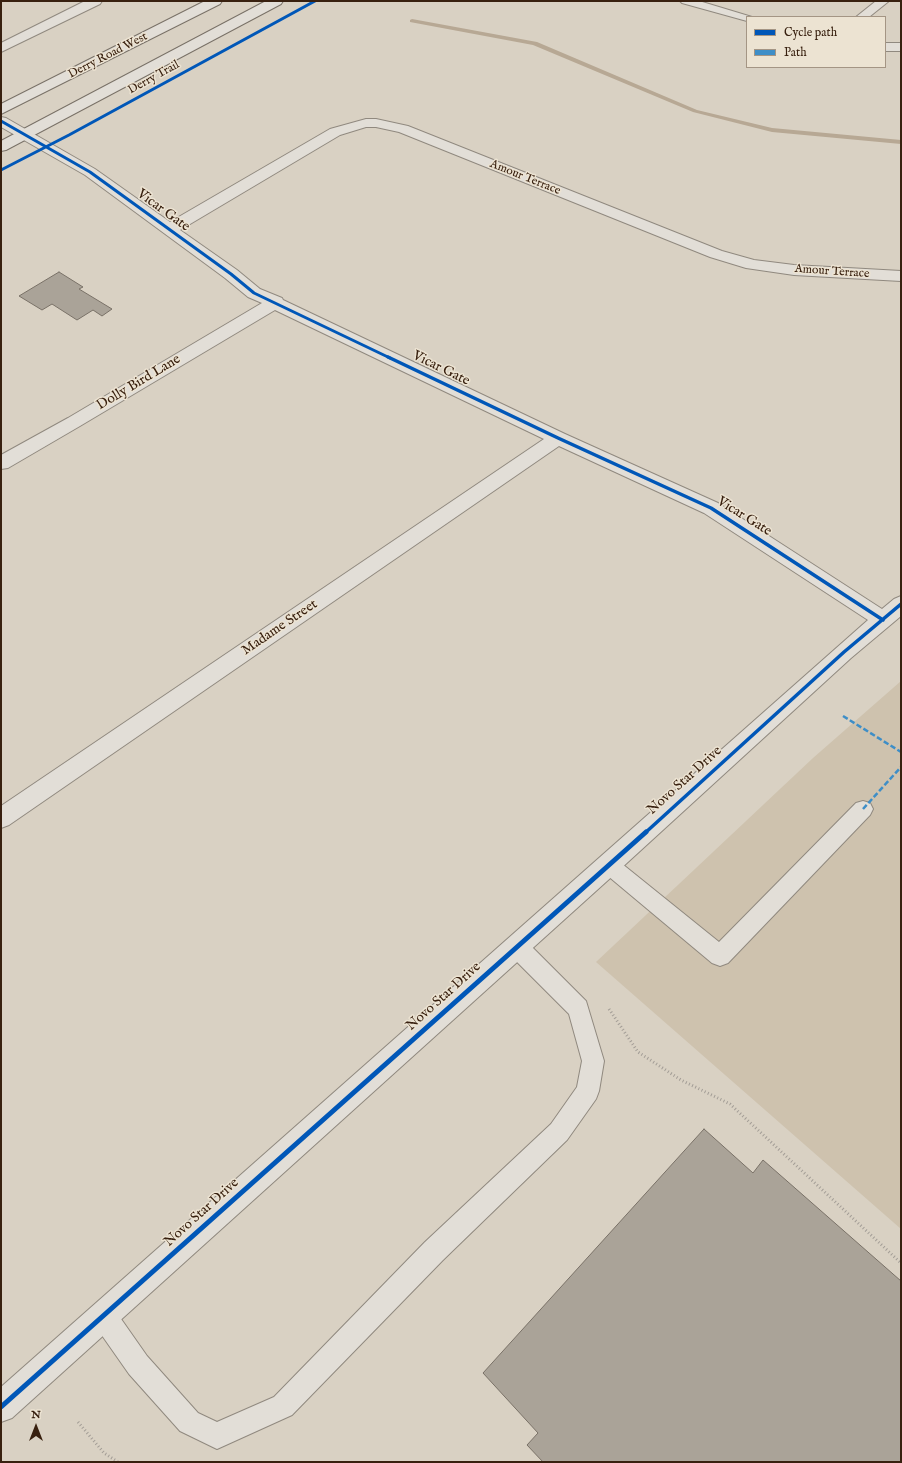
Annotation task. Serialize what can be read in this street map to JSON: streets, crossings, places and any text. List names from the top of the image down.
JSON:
{
  "streets": {
    "street": [
      "Derry Road West",
      "Amour Terrace",
      "Vicar Gate",
      "Dolly Bird Lane",
      "Madame Street",
      "Novo Star Drive"
    ],
    "cycle path": ["Derry Trail"]
  },
  "crossings": [
    ["Amour Terrace", "Vicar Gate"],
    ["Vicar Gate", "Dolly Bird Lane"],
    ["Vicar Gate", "Madame Street"],
    ["Vicar Gate", "Novo Star Drive"]
  ],
  "legend": ["Cycle path", "Path"],
  "north": "top"
}
